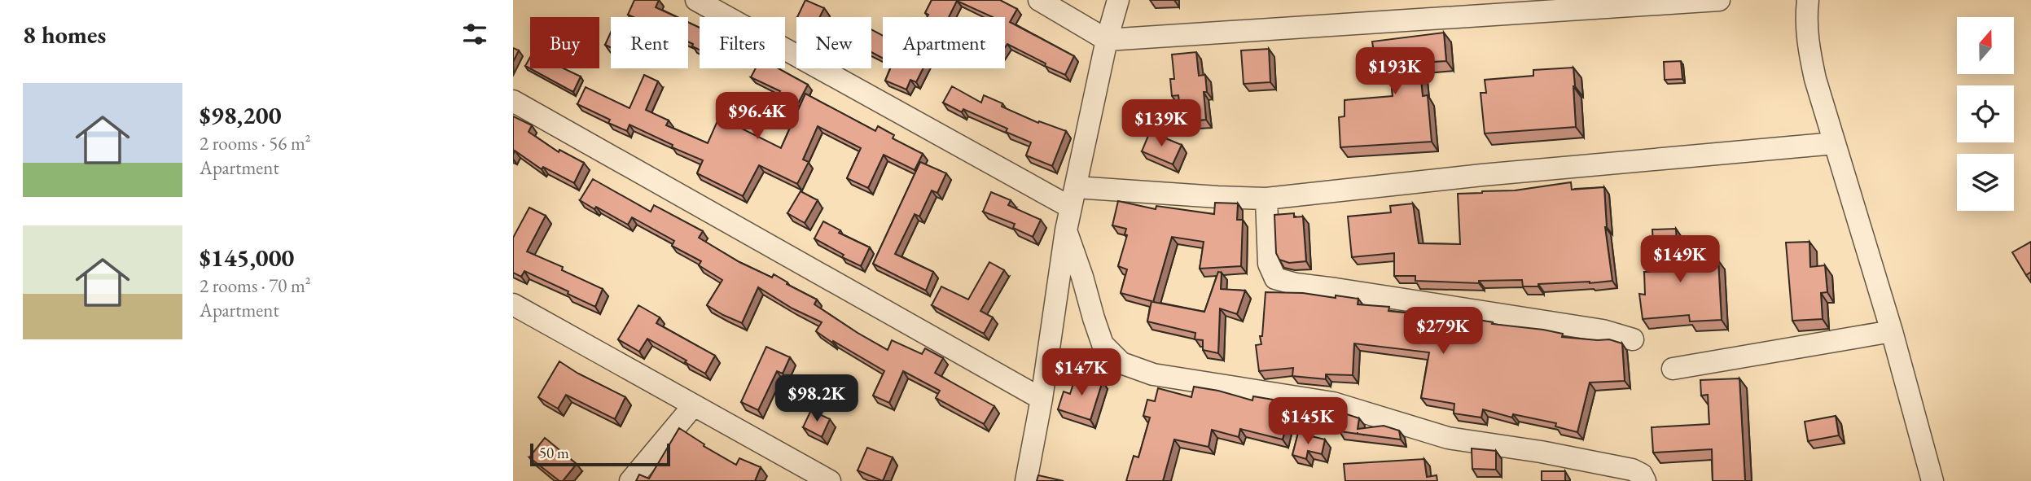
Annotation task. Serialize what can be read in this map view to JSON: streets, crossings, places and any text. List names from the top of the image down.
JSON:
{
  "scale_bar": "50 m",
  "north": "top",
  "page": {
    "heading": "8 homes",
    "chip": [
      "Buy",
      "Rent",
      "Filters",
      "New",
      "Apartment"
    ],
    "price": [
      "$193K",
      "$96.4K",
      "$139K",
      "$149K",
      "$279K",
      "$147K",
      "$98.2K",
      "$145K"
    ],
    "list": [
      {
        "name": "$98,200",
        "note": "2 rooms · 56 m² · Apartment"
      },
      {
        "name": "$145,000",
        "note": "2 rooms · 70 m² · Apartment"
      }
    ],
    "scale": "50 m"
  }
}
